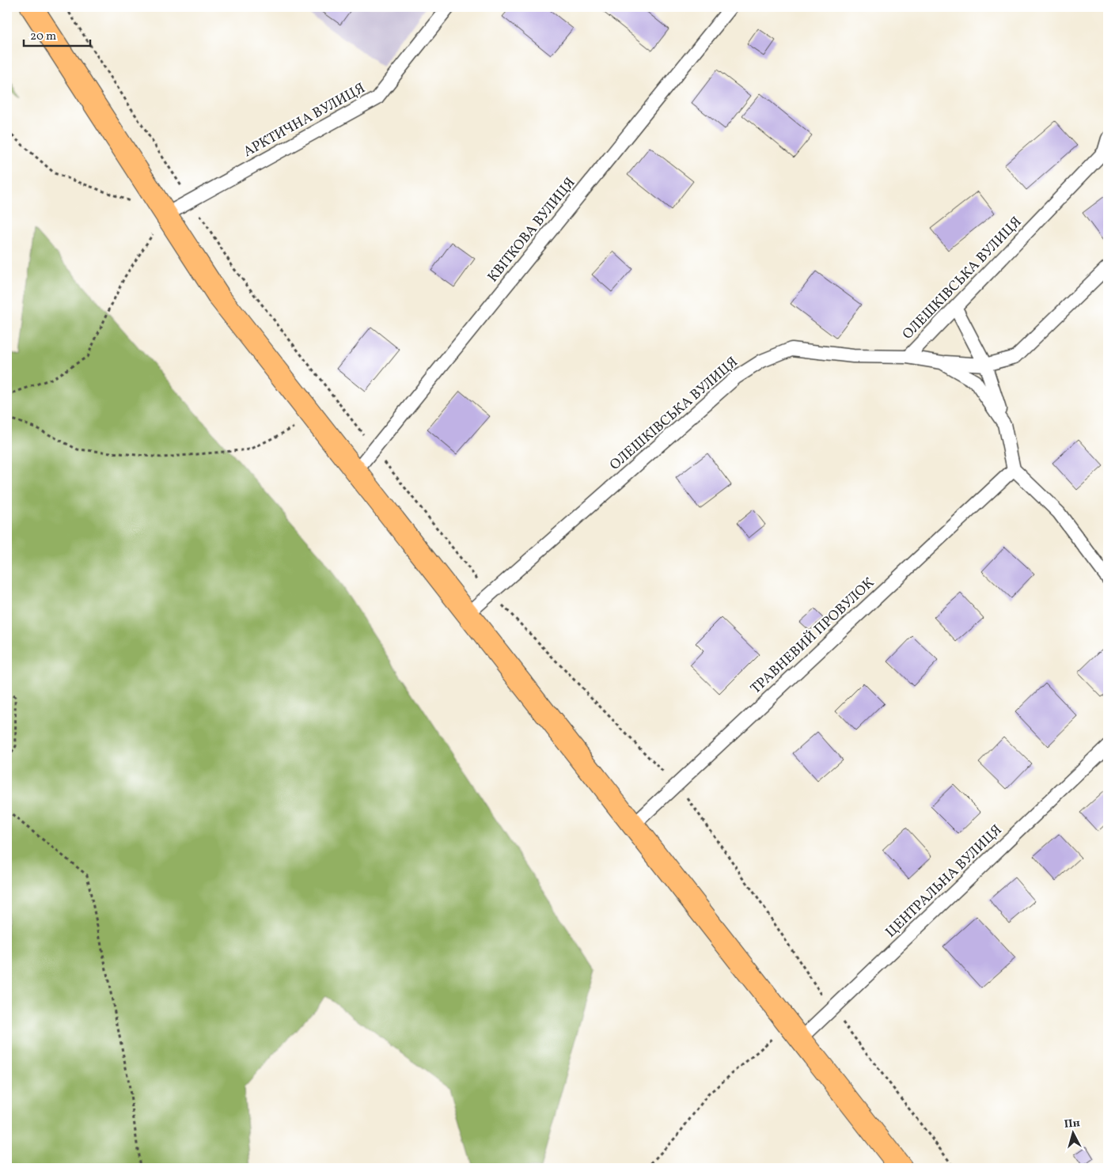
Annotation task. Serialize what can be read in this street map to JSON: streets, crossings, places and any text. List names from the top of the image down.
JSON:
{
  "streets": {
    "lane": [
      "АРКТИЧНА ВУЛИЦЯ",
      "КВІТКОВА ВУЛИЦЯ",
      "ОЛЕШКІВСЬКА ВУЛИЦЯ",
      "ТРАВНЕВИЙ ПРОВУЛОК",
      "ЦЕНТРАЛЬНА ВУЛИЦЯ"
    ]
  },
  "scale_bar": "20 m",
  "north": "top"
}
